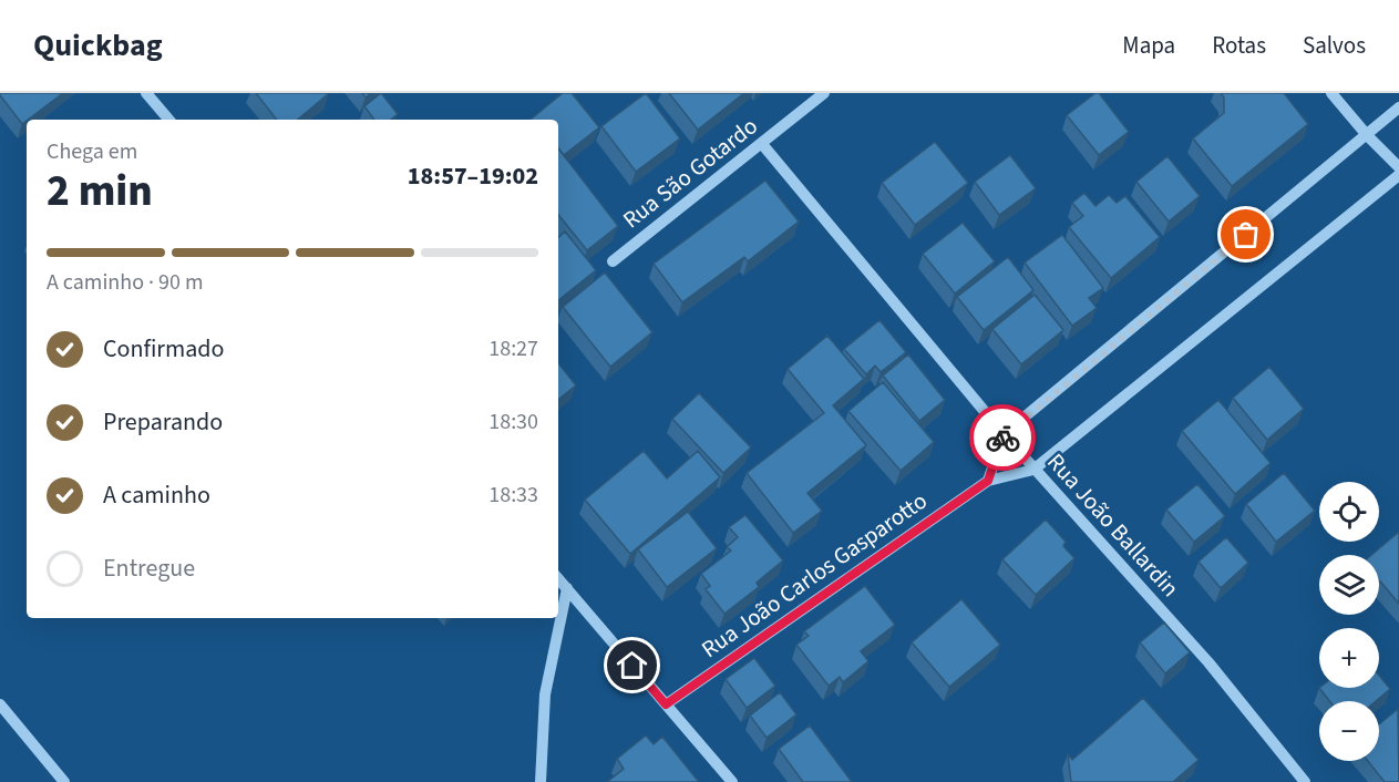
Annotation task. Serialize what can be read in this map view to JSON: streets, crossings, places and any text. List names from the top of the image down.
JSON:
{
  "streets": {
    "street": ["Rua São Gotardo", "Rua João Ballardin", "Rua João Carlos Gasparotto"]
  },
  "crossings": [
    ["Rua São Gotardo", "Rua João Ballardin"],
    ["Rua João Ballardin", "Rua João Carlos Gasparotto"]
  ],
  "page": {
    "header": "Quickbag",
    "nav": ["Mapa", "Rotas", "Salvos"],
    "heading": ["2 min", "Chega em", "18:57–19:02"],
    "bar": "A caminho · 90 m",
    "list": [
      ["Confirmado", "18:27"],
      ["Preparando", "18:30"],
      ["A caminho", "18:33"],
      "Entregue"
    ],
    "map_buttons": ["+", "−"]
  }
}
